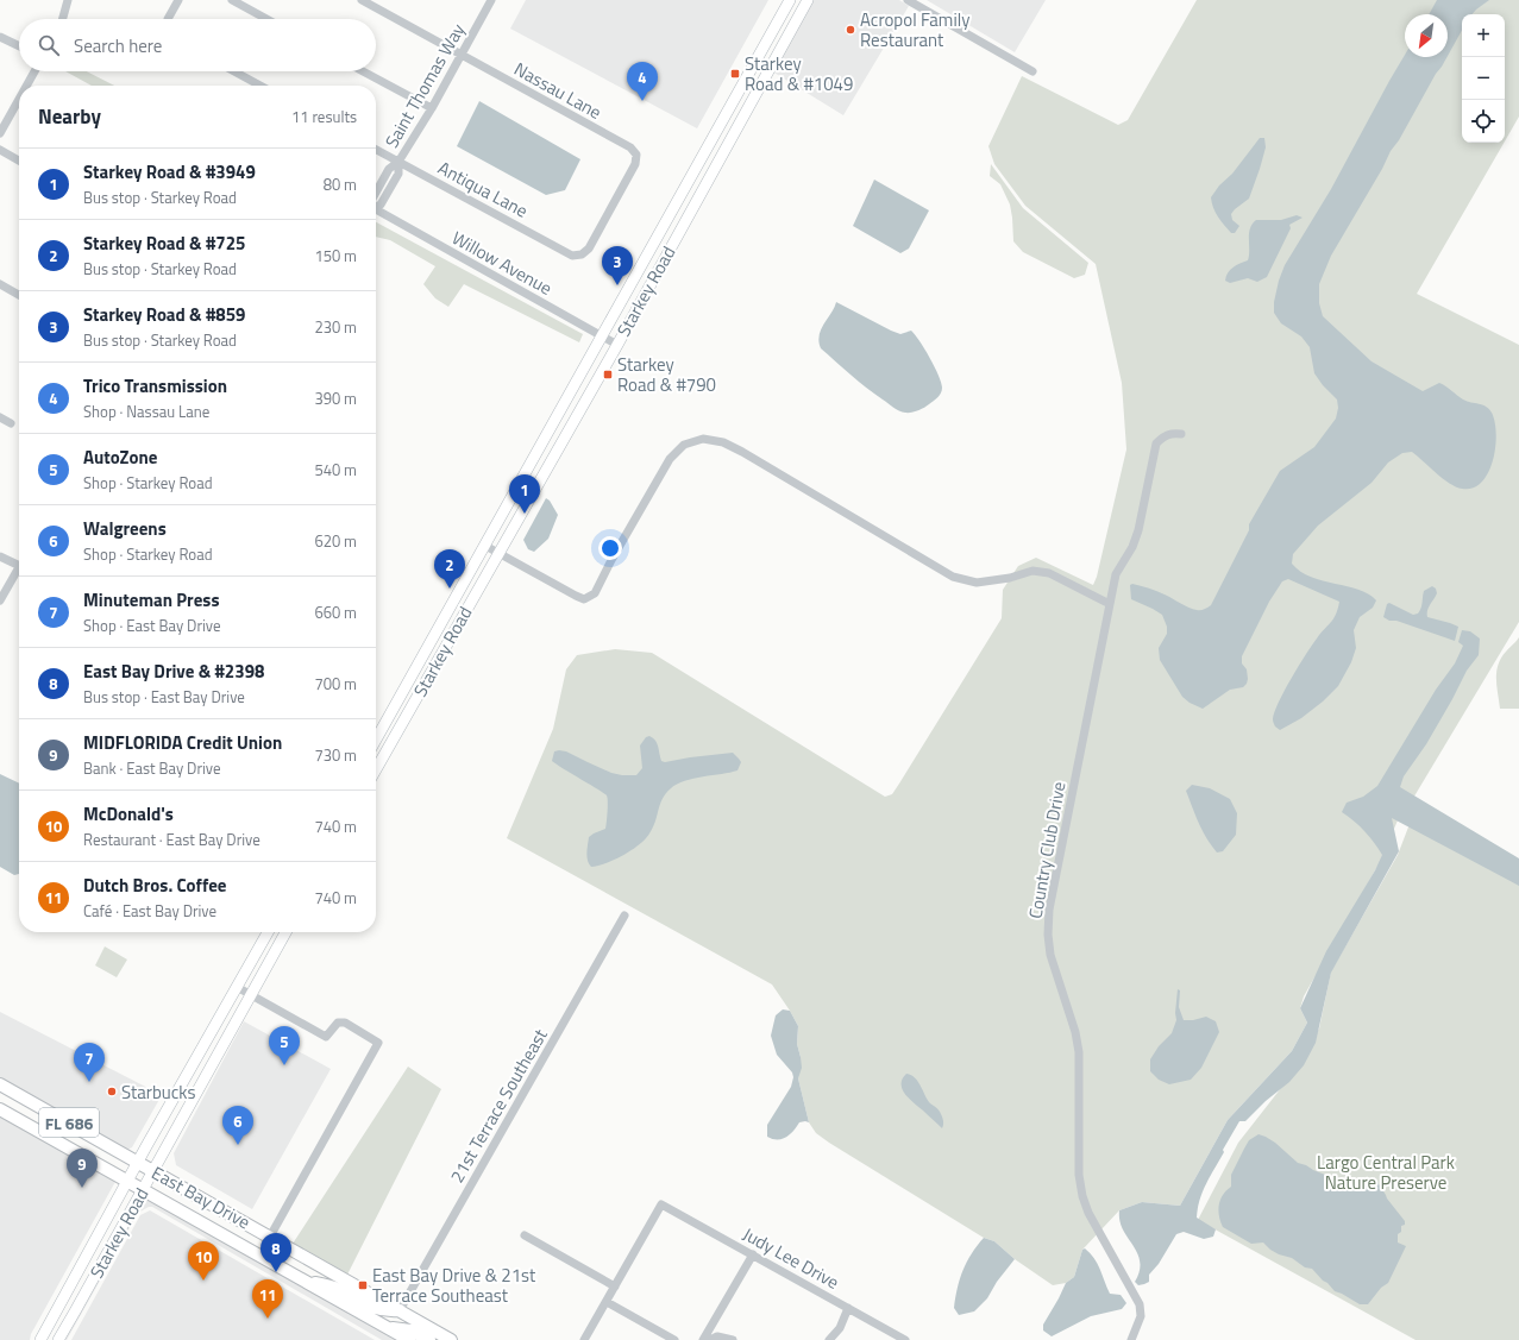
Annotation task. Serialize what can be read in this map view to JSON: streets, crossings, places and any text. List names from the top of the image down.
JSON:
{
  "streets": {
    "main road": ["Starkey Road", "FL 686", "East Bay Drive"],
    "street": [
      "Saint Thomas Way",
      "Nassau Lane",
      "Antiqua Lane",
      "Willow Avenue",
      "Country Club Drive",
      "21st Terrace Southeast",
      "Judy Lee Drive"
    ]
  },
  "crossings": [
    ["Saint Thomas Way", "Nassau Lane"],
    ["Saint Thomas Way", "Antiqua Lane"],
    ["Nassau Lane", "Antiqua Lane"],
    ["Willow Avenue", "Starkey Road"],
    ["Starkey Road", "East Bay Drive"],
    ["21st Terrace Southeast", "East Bay Drive"]
  ],
  "parks": ["Largo Central Park Nature Preserve"],
  "places": {
    "other": ["Acropol Family Restaurant", "Starbucks"],
    "transit": ["Starkey Road & #1049", "Starkey Road & #790", "East Bay Drive & 21st Terrace Southeast"]
  },
  "north": "bottom left",
  "page": {
    "map_buttons": ["+", "−"],
    "search": "Search here",
    "pins": [
      "4",
      "3",
      "1",
      "2",
      "5",
      "7",
      "6",
      "9",
      "8",
      "10",
      "11"
    ],
    "heading": ["Nearby", "11 results"],
    "list": [
      {
        "mark": "1",
        "name": "Starkey Road & #3949",
        "note": "Bus stop · Starkey Road",
        "value": "80 m"
      },
      {
        "mark": "2",
        "name": "Starkey Road & #725",
        "note": "Bus stop · Starkey Road",
        "value": "150 m"
      },
      {
        "mark": "3",
        "name": "Starkey Road & #859",
        "note": "Bus stop · Starkey Road",
        "value": "230 m"
      },
      {
        "mark": "4",
        "name": "Trico Transmission",
        "note": "Shop · Nassau Lane",
        "value": "390 m"
      },
      {
        "mark": "5",
        "name": "AutoZone",
        "note": "Shop · Starkey Road",
        "value": "540 m"
      },
      {
        "mark": "6",
        "name": "Walgreens",
        "note": "Shop · Starkey Road",
        "value": "620 m"
      },
      {
        "mark": "7",
        "name": "Minuteman Press",
        "note": "Shop · East Bay Drive",
        "value": "660 m"
      },
      {
        "mark": "8",
        "name": "East Bay Drive & #2398",
        "note": "Bus stop · East Bay Drive",
        "value": "700 m"
      },
      {
        "mark": "9",
        "name": "MIDFLORIDA Credit Union",
        "note": "Bank · East Bay Drive",
        "value": "730 m"
      },
      {
        "mark": "10",
        "name": "McDonald's",
        "note": "Restaurant · East Bay Drive",
        "value": "740 m"
      },
      {
        "mark": "11",
        "name": "Dutch Bros. Coffee",
        "note": "Café · East Bay Drive",
        "value": "740 m"
      }
    ]
  }
}
